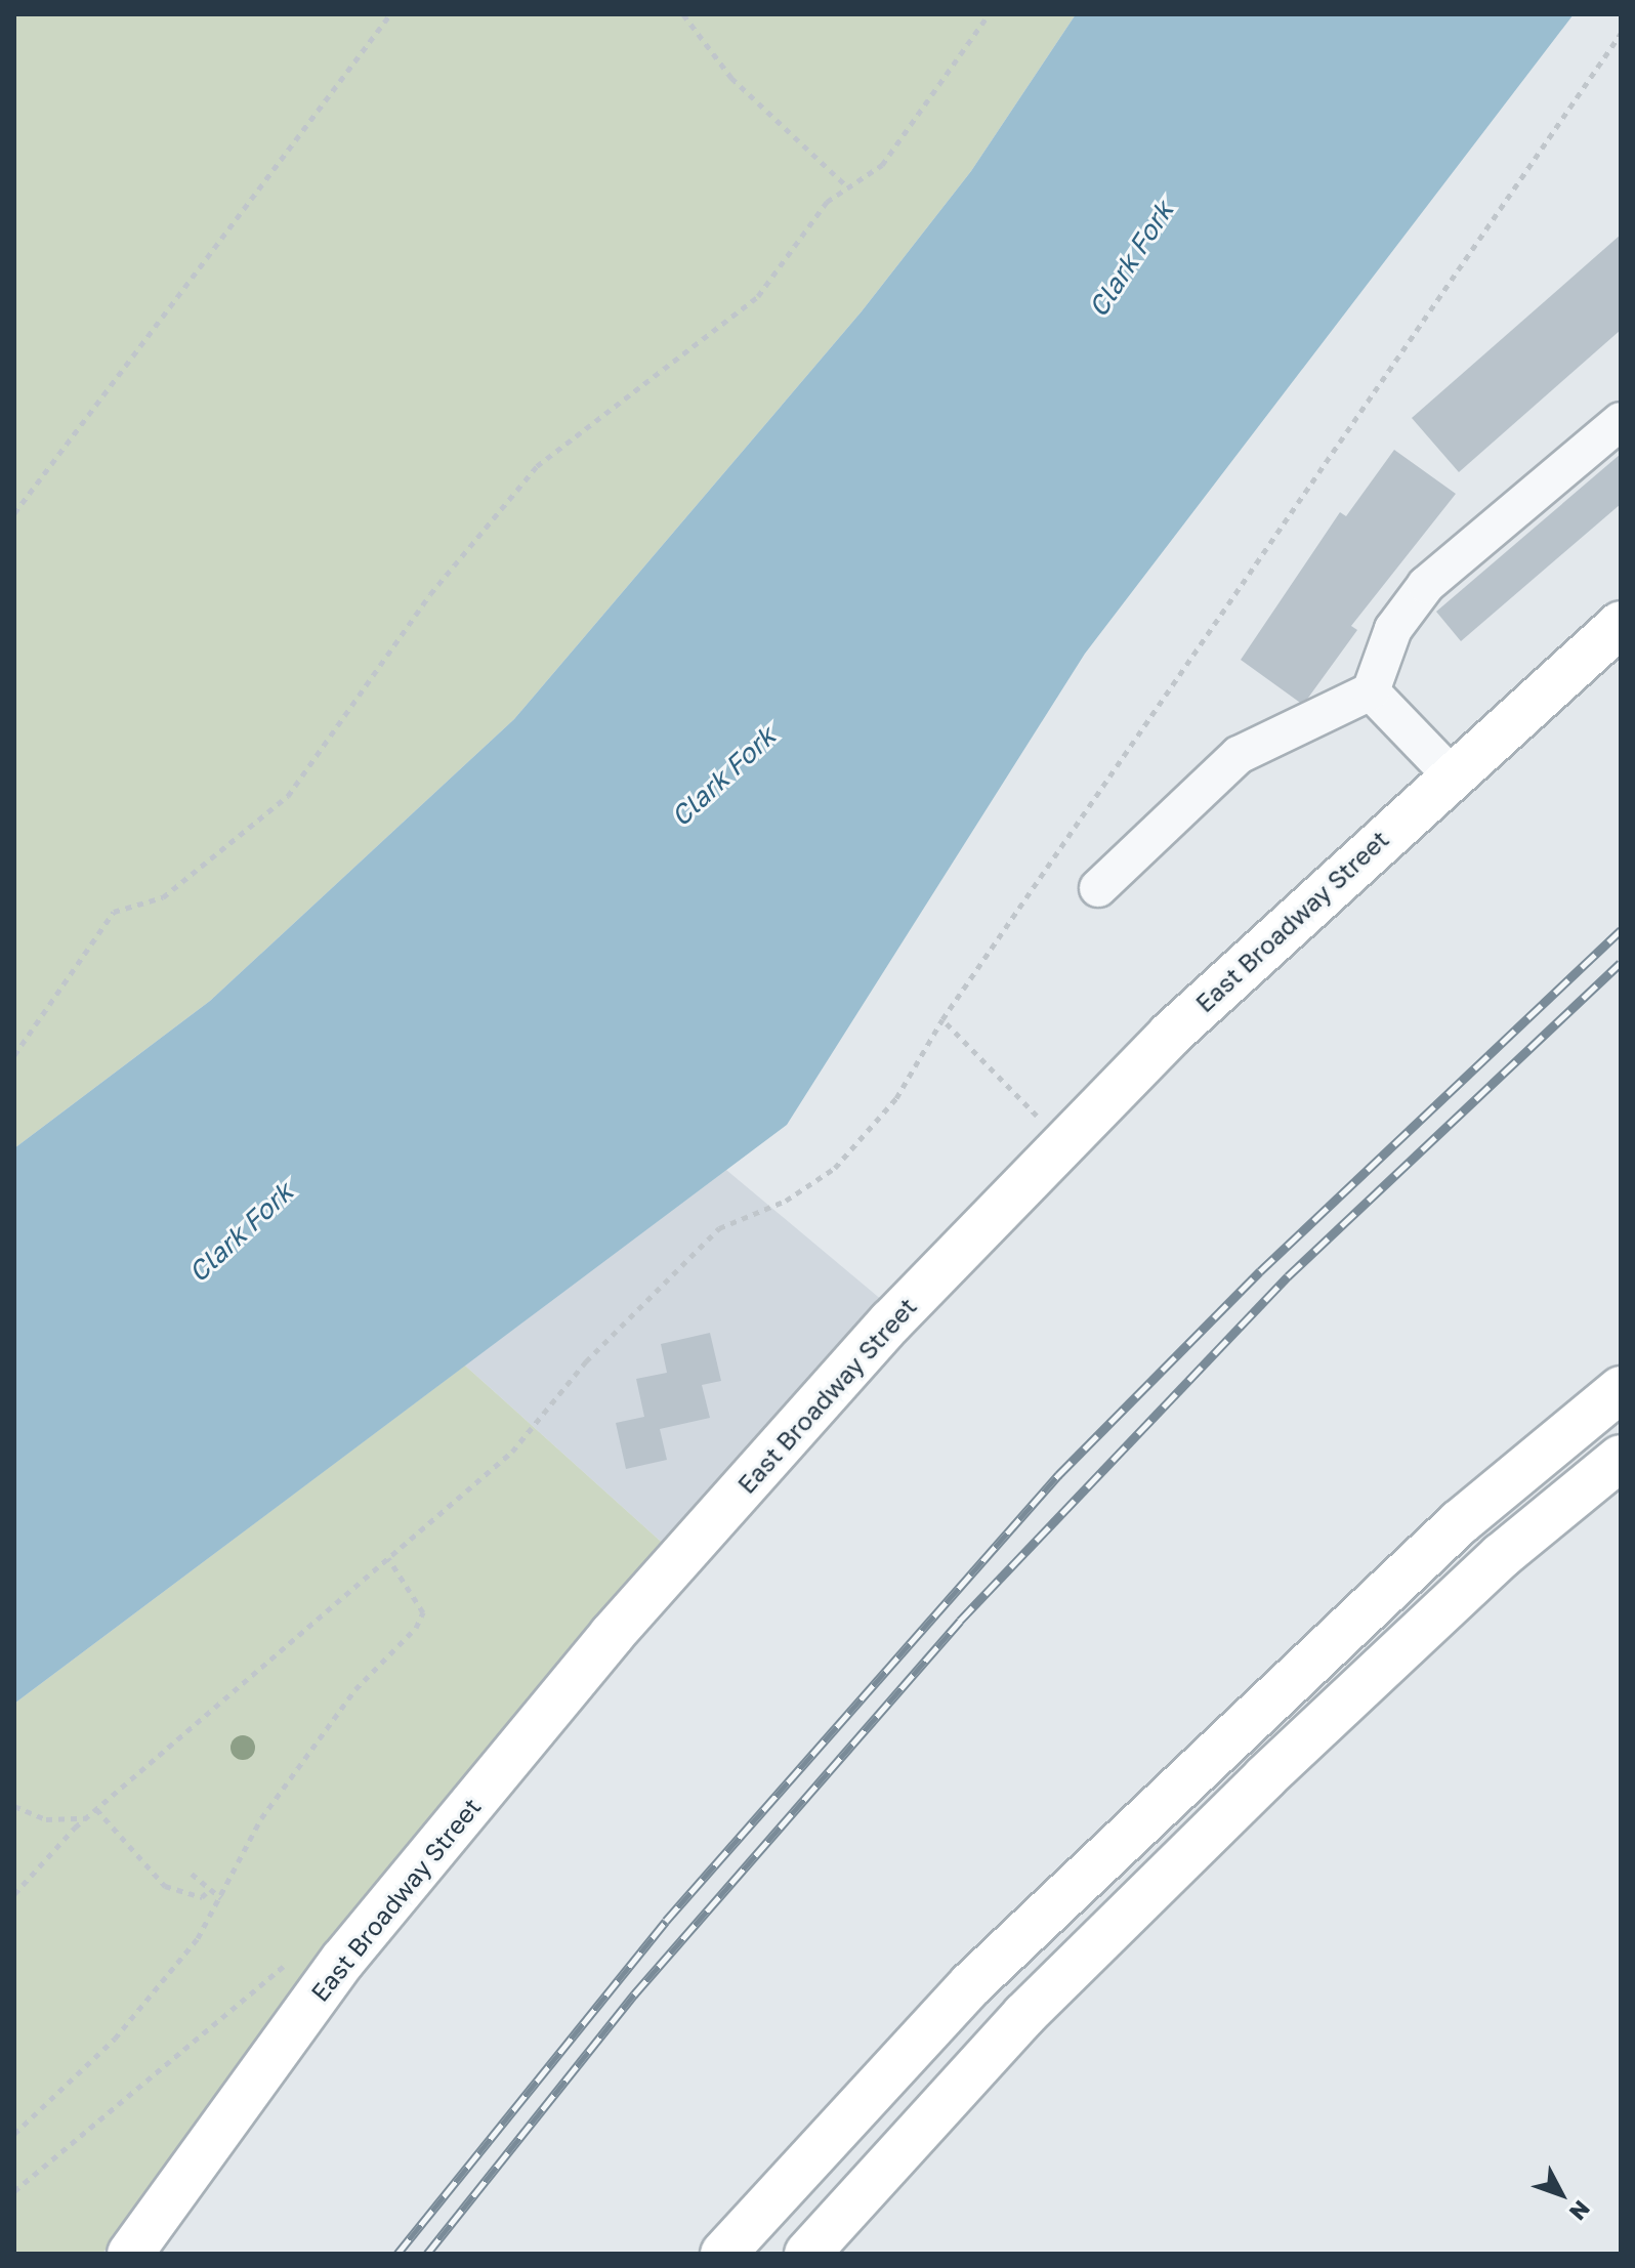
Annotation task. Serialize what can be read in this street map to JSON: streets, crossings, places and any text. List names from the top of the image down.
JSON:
{
  "streets": {
    "main road": ["East Broadway Street"]
  },
  "water": ["Clark Fork"],
  "north": "bottom right"
}
